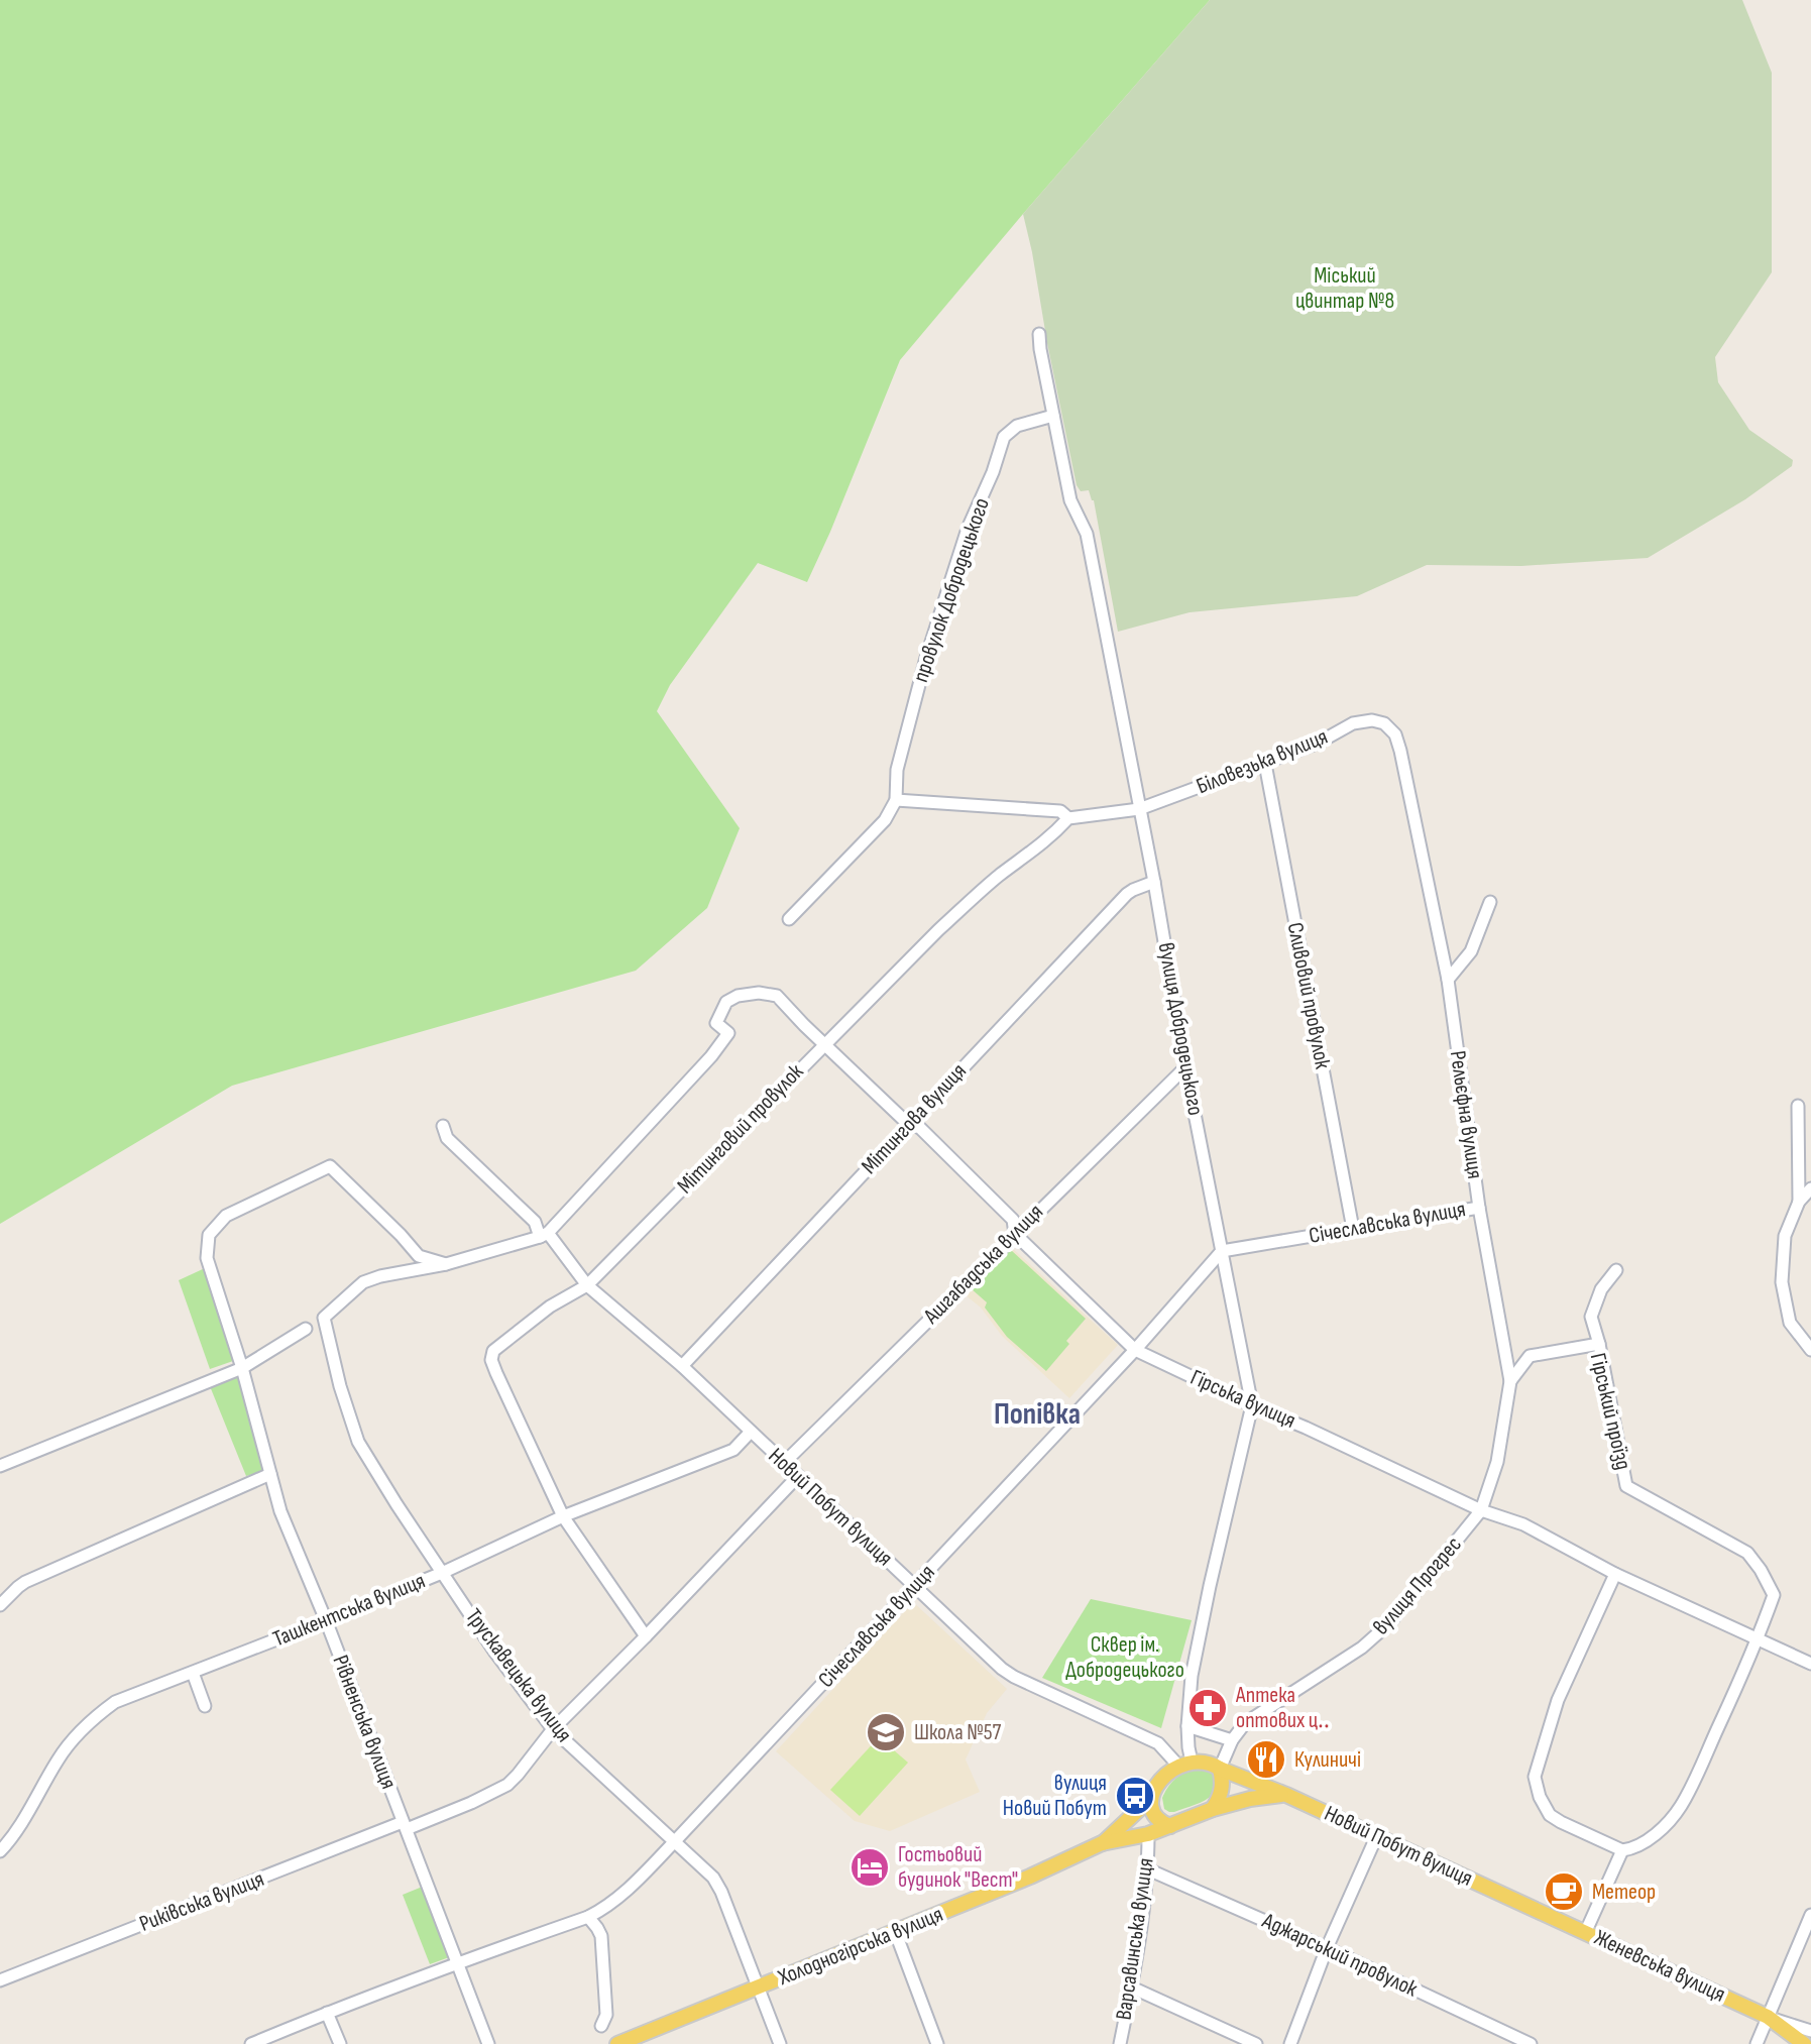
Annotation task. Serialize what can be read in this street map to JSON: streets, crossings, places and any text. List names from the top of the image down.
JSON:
{
  "streets": {
    "main road": ["Новий Побут вулиця", "Холодногірська вулиця", "Женевська вулиця"],
    "street": [
      "провулок Добродецького",
      "Біловезька вулиця",
      "Сливовий провулок",
      "вулиця Добродецького",
      "Рельєфна вулиця",
      "Мітингова вулиця",
      "Мітинговий провулок",
      "Січеславська вулиця",
      "Ашгабадська вулиця",
      "Гірська вулиця",
      "Гірський проїзд",
      "вулиця Прогрес",
      "Ташкентська вулиця",
      "Трускавецька вулиця",
      "Рівненська вулиця",
      "Риківська вулиця",
      "Варсавинська вулиця",
      "Аджарський провулок"
    ]
  },
  "crossings": [
    ["провулок Добродецького", "вулиця Добродецького"],
    ["Біловезька вулиця", "Сливовий провулок"],
    ["Біловезька вулиця", "вулиця Добродецького"],
    ["Біловезька вулиця", "Рельєфна вулиця"],
    ["Біловезька вулиця", "Мітинговий провулок"],
    ["Сливовий провулок", "Січеславська вулиця"],
    ["вулиця Добродецького", "Мітингова вулиця"],
    ["вулиця Добродецького", "Січеславська вулиця"],
    ["вулиця Добродецького", "Ашгабадська вулиця"],
    ["вулиця Добродецького", "Гірська вулиця"],
    ["вулиця Добродецького", "Новий Побут вулиця"],
    ["вулиця Добродецького", "Холодногірська вулиця"],
    ["Рельєфна вулиця", "Січеславська вулиця"],
    ["Рельєфна вулиця", "Гірська вулиця"],
    ["Рельєфна вулиця", "Гірський проїзд"],
    ["Рельєфна вулиця", "вулиця Прогрес"],
    ["Мітингова вулиця", "Гірська вулиця"],
    ["Мітингова вулиця", "Новий Побут вулиця"],
    ["Мітинговий провулок", "Гірська вулиця"],
    ["Мітинговий провулок", "Новий Побут вулиця"],
    ["Мітинговий провулок", "Ташкентська вулиця"],
    ["Січеславська вулиця", "Гірська вулиця"],
    ["Січеславська вулиця", "Новий Побут вулиця"],
    ["Січеславська вулиця", "Трускавецька вулиця"],
    ["Січеславська вулиця", "Рівненська вулиця"],
    ["Ашгабадська вулиця", "Гірська вулиця"],
    ["Ашгабадська вулиця", "Новий Побут вулиця"],
    ["Гірська вулиця", "Гірський проїзд"],
    ["Гірська вулиця", "Новий Побут вулиця"],
    ["Гірська вулиця", "вулиця Прогрес"],
    ["Новий Побут вулиця", "Ташкентська вулиця"],
    ["Новий Побут вулиця", "Холодногірська вулиця"],
    ["Новий Побут вулиця", "Женевська вулиця"],
    ["Ташкентська вулиця", "Трускавецька вулиця"],
    ["Ташкентська вулиця", "Рівненська вулиця"],
    ["Трускавецька вулиця", "Рівненська вулиця"],
    ["Трускавецька вулиця", "Холодногірська вулиця"],
    ["Рівненська вулиця", "Риківська вулиця"],
    ["Варсавинська вулиця", "Холодногірська вулиця"],
    ["Варсавинська вулиця", "Аджарський провулок"]
  ],
  "districts": ["Попівка"],
  "parks": ["Міський цвинтар №8", "Сквер ім. Добродецького"],
  "places": {
    "pharmacy": ["Аптека оптових ц‥"],
    "school or university": ["Школа №57"],
    "restaurant": ["Кулиничі"],
    "bus stop": ["вулиця Новий Побут"],
    "hotel": ["Гостьовий будинок \"Вест\""],
    "cafe": ["Метеор"]
  }
}
